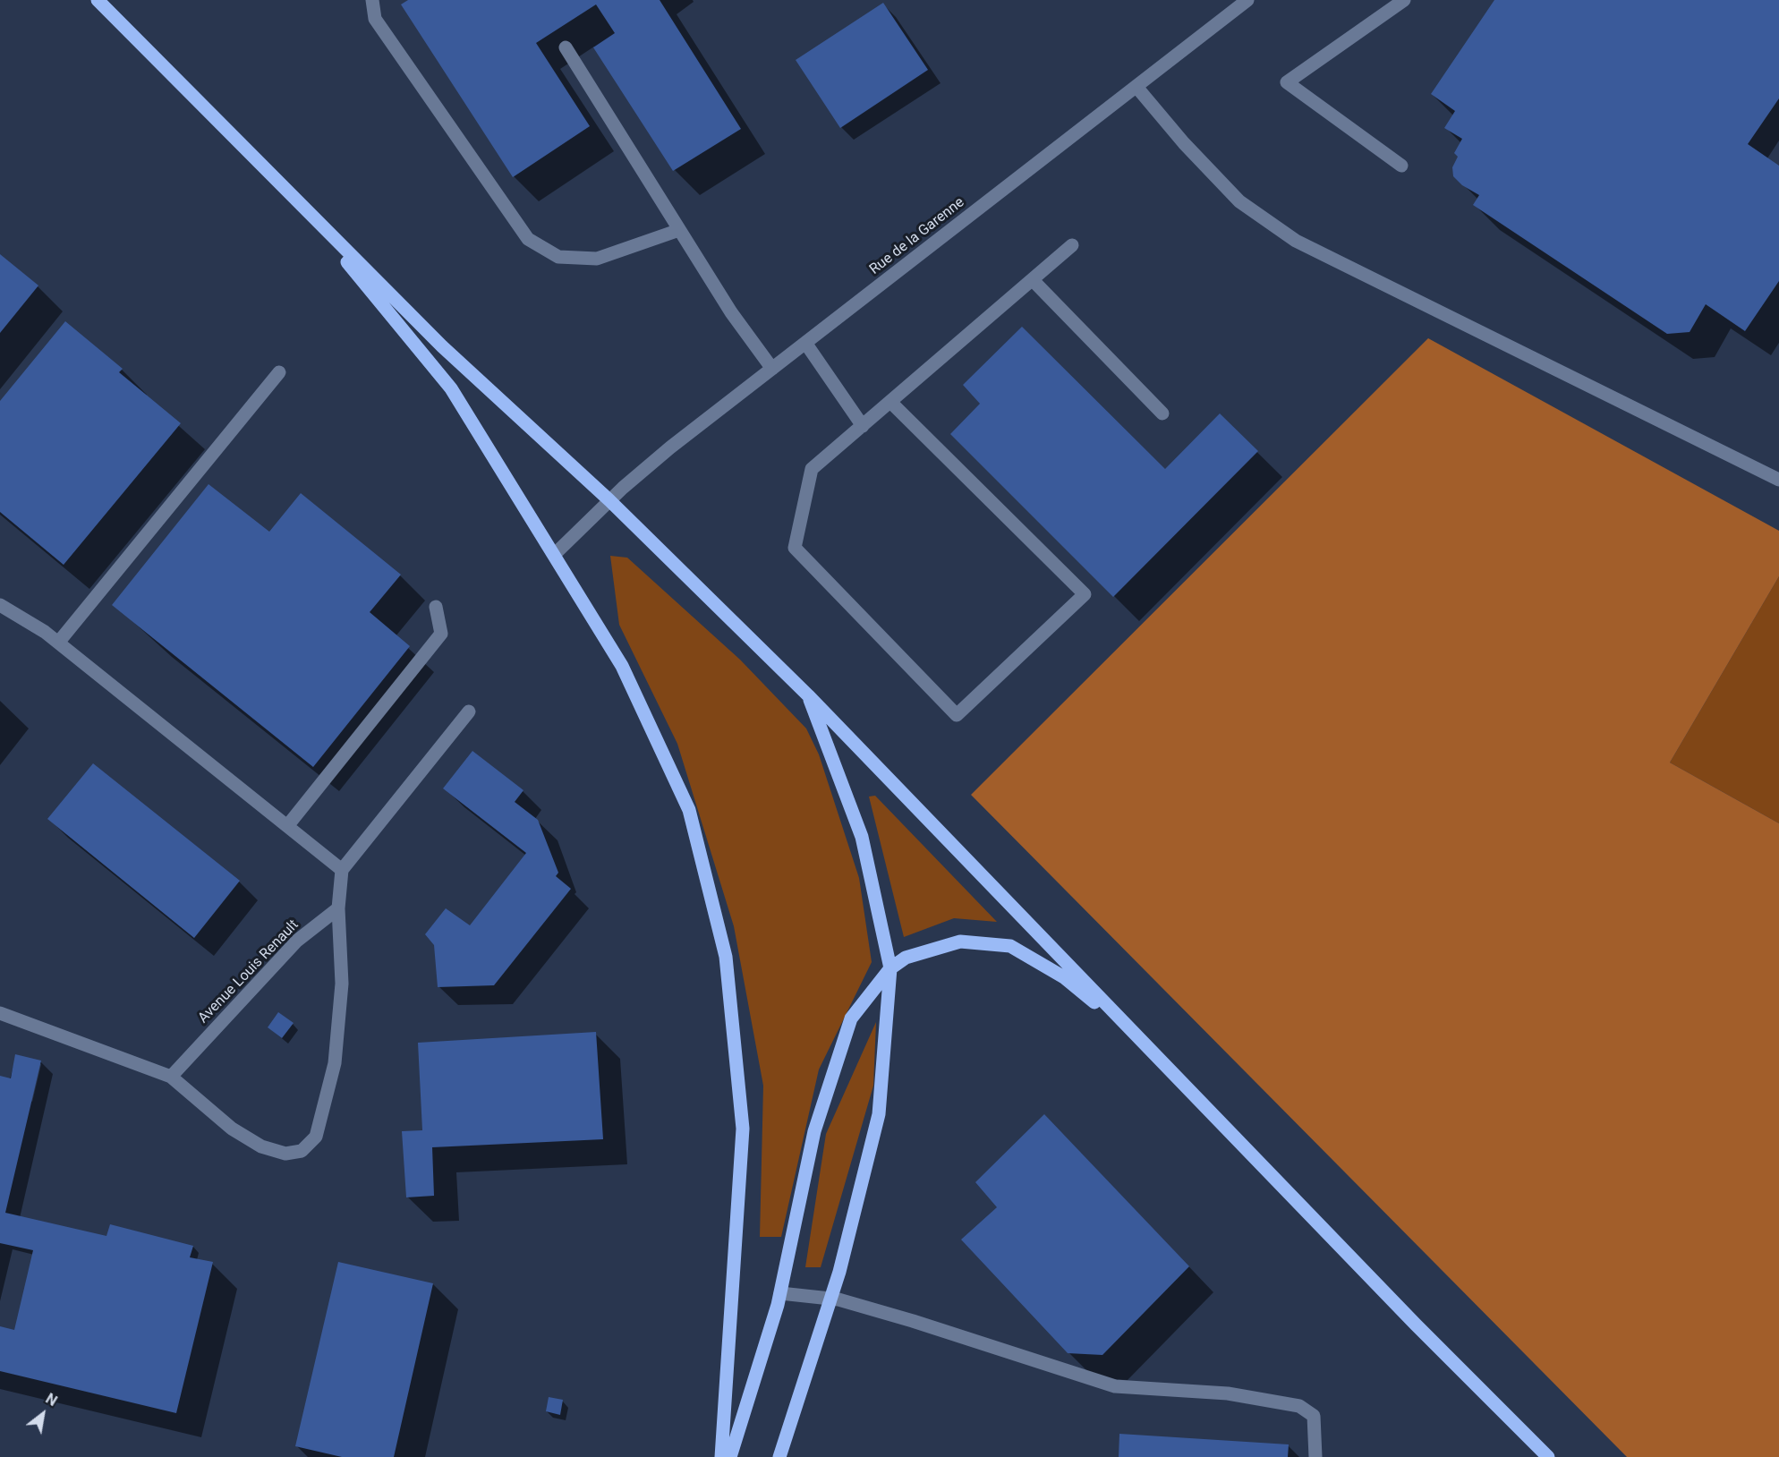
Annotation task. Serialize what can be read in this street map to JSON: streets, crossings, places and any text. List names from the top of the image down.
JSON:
{
  "streets": {
    "street": ["Rue de la Garenne", "Avenue Louis Renault"]
  },
  "north": "top right"
}
